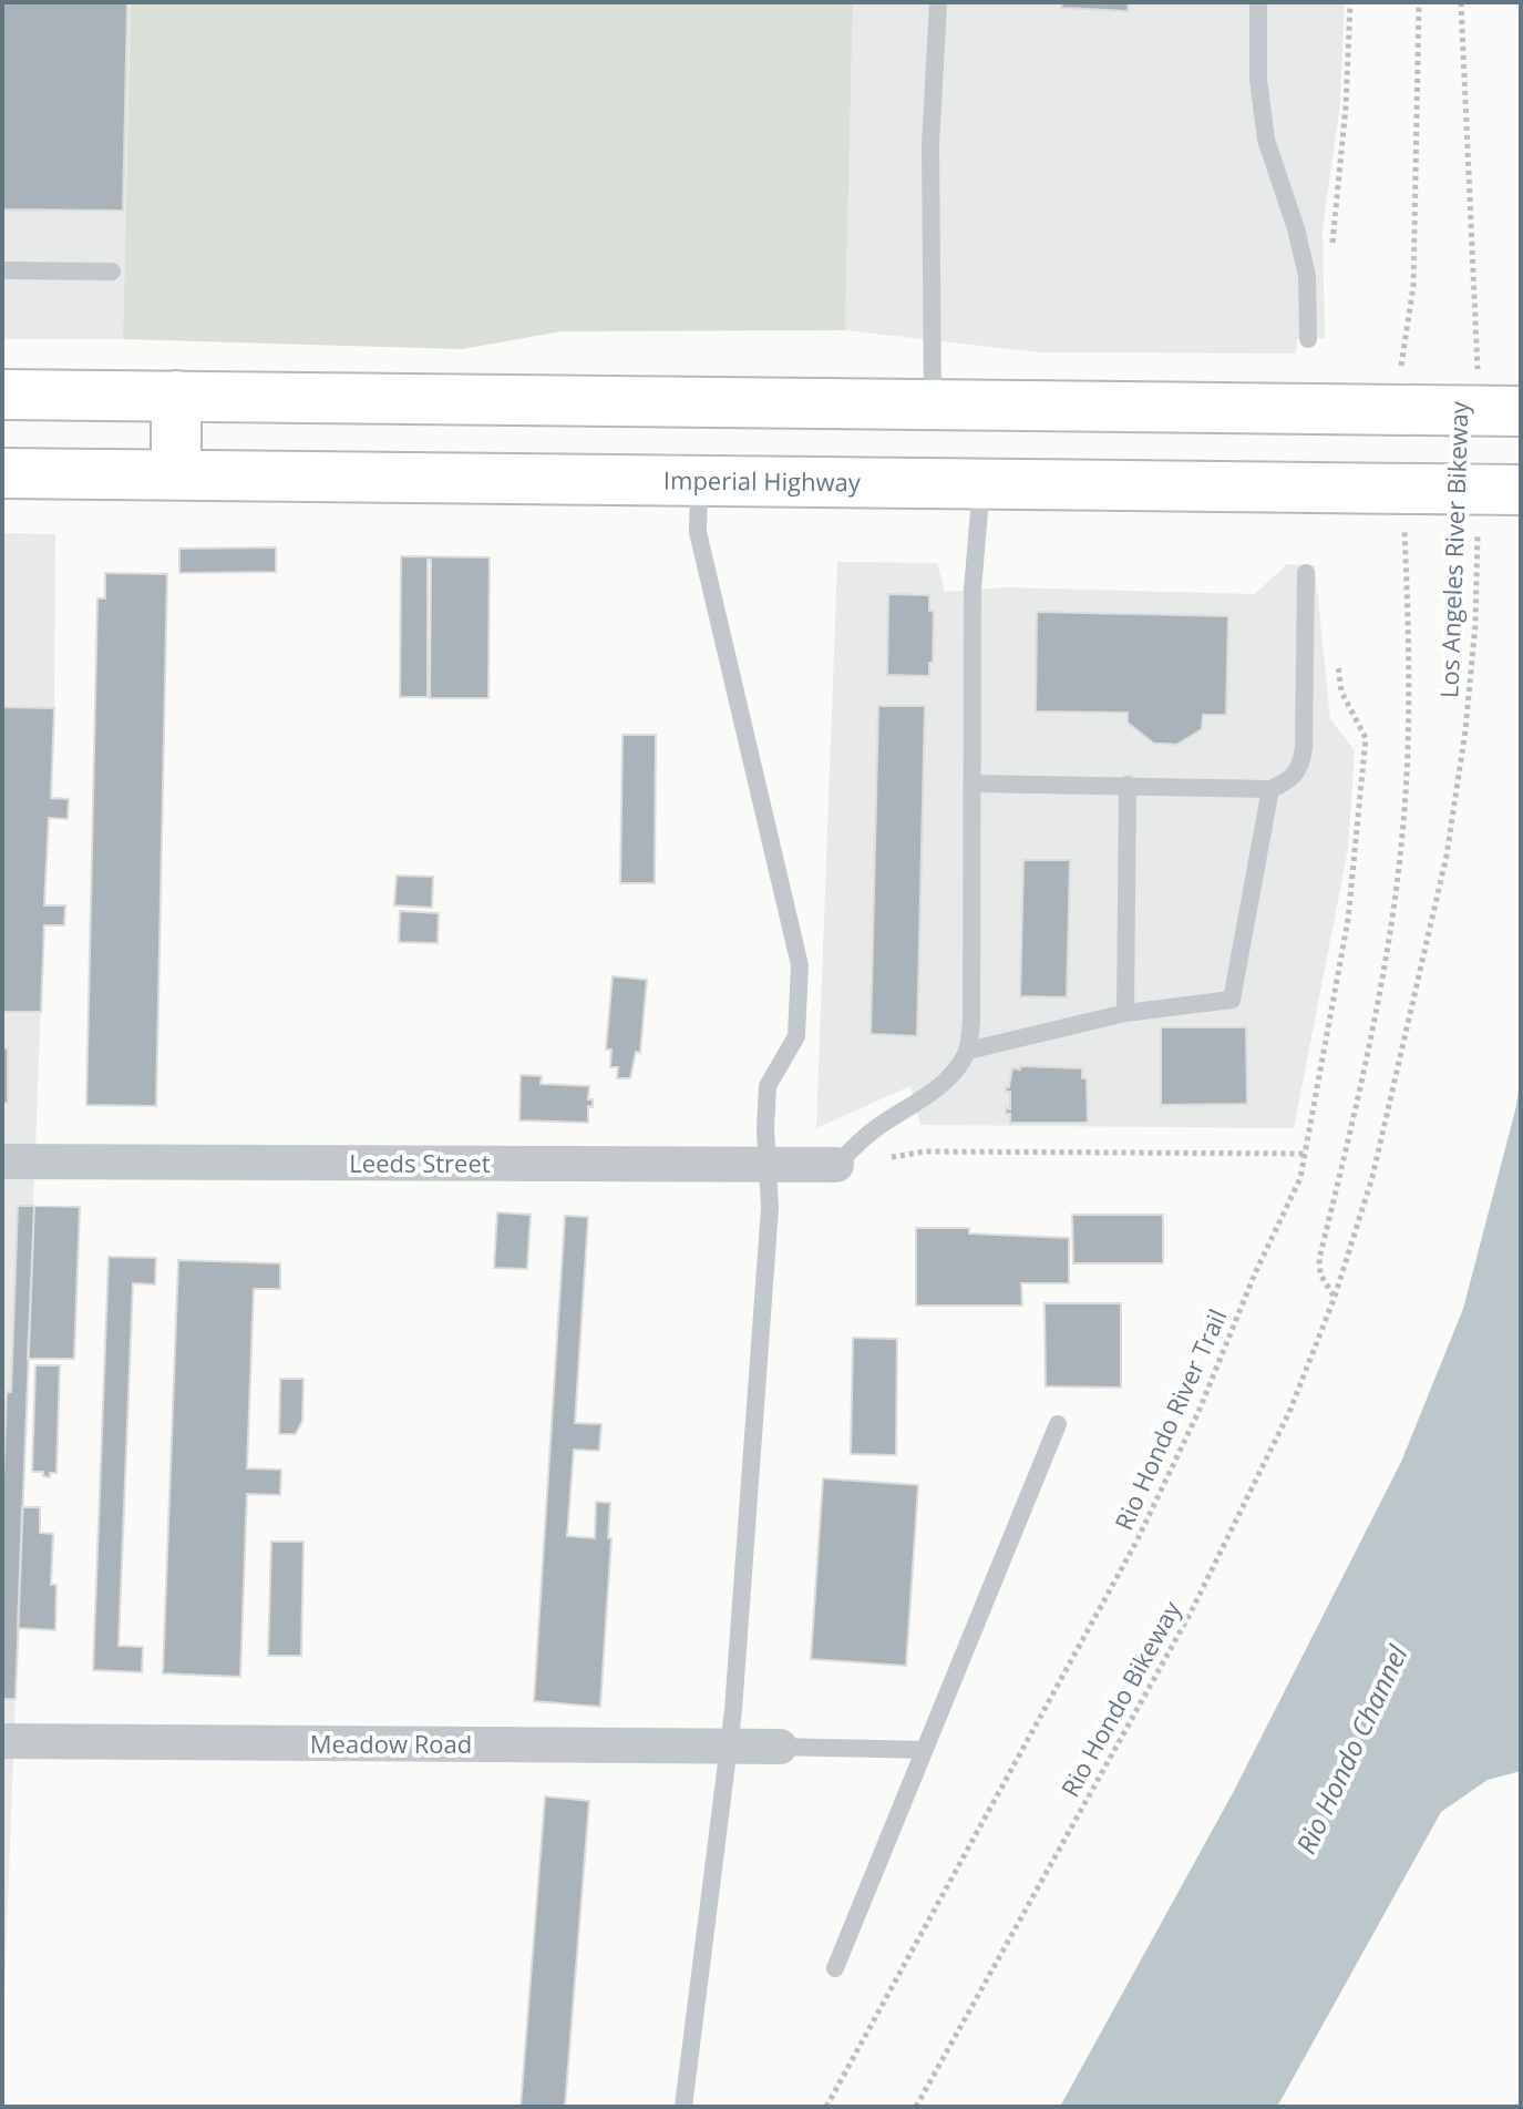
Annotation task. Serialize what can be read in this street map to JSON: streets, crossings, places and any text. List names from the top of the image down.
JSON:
{
  "streets": {
    "main road": ["Imperial Highway"],
    "street": ["Leeds Street", "Meadow Road"],
    "path": ["Los Angeles River Bikeway", "Rio Hondo River Trail", "Rio Hondo Bikeway"]
  },
  "crossings": [
    ["Los Angeles River Bikeway", "Rio Hondo Bikeway"]
  ],
  "water": ["Rio Hondo Channel"]
}
